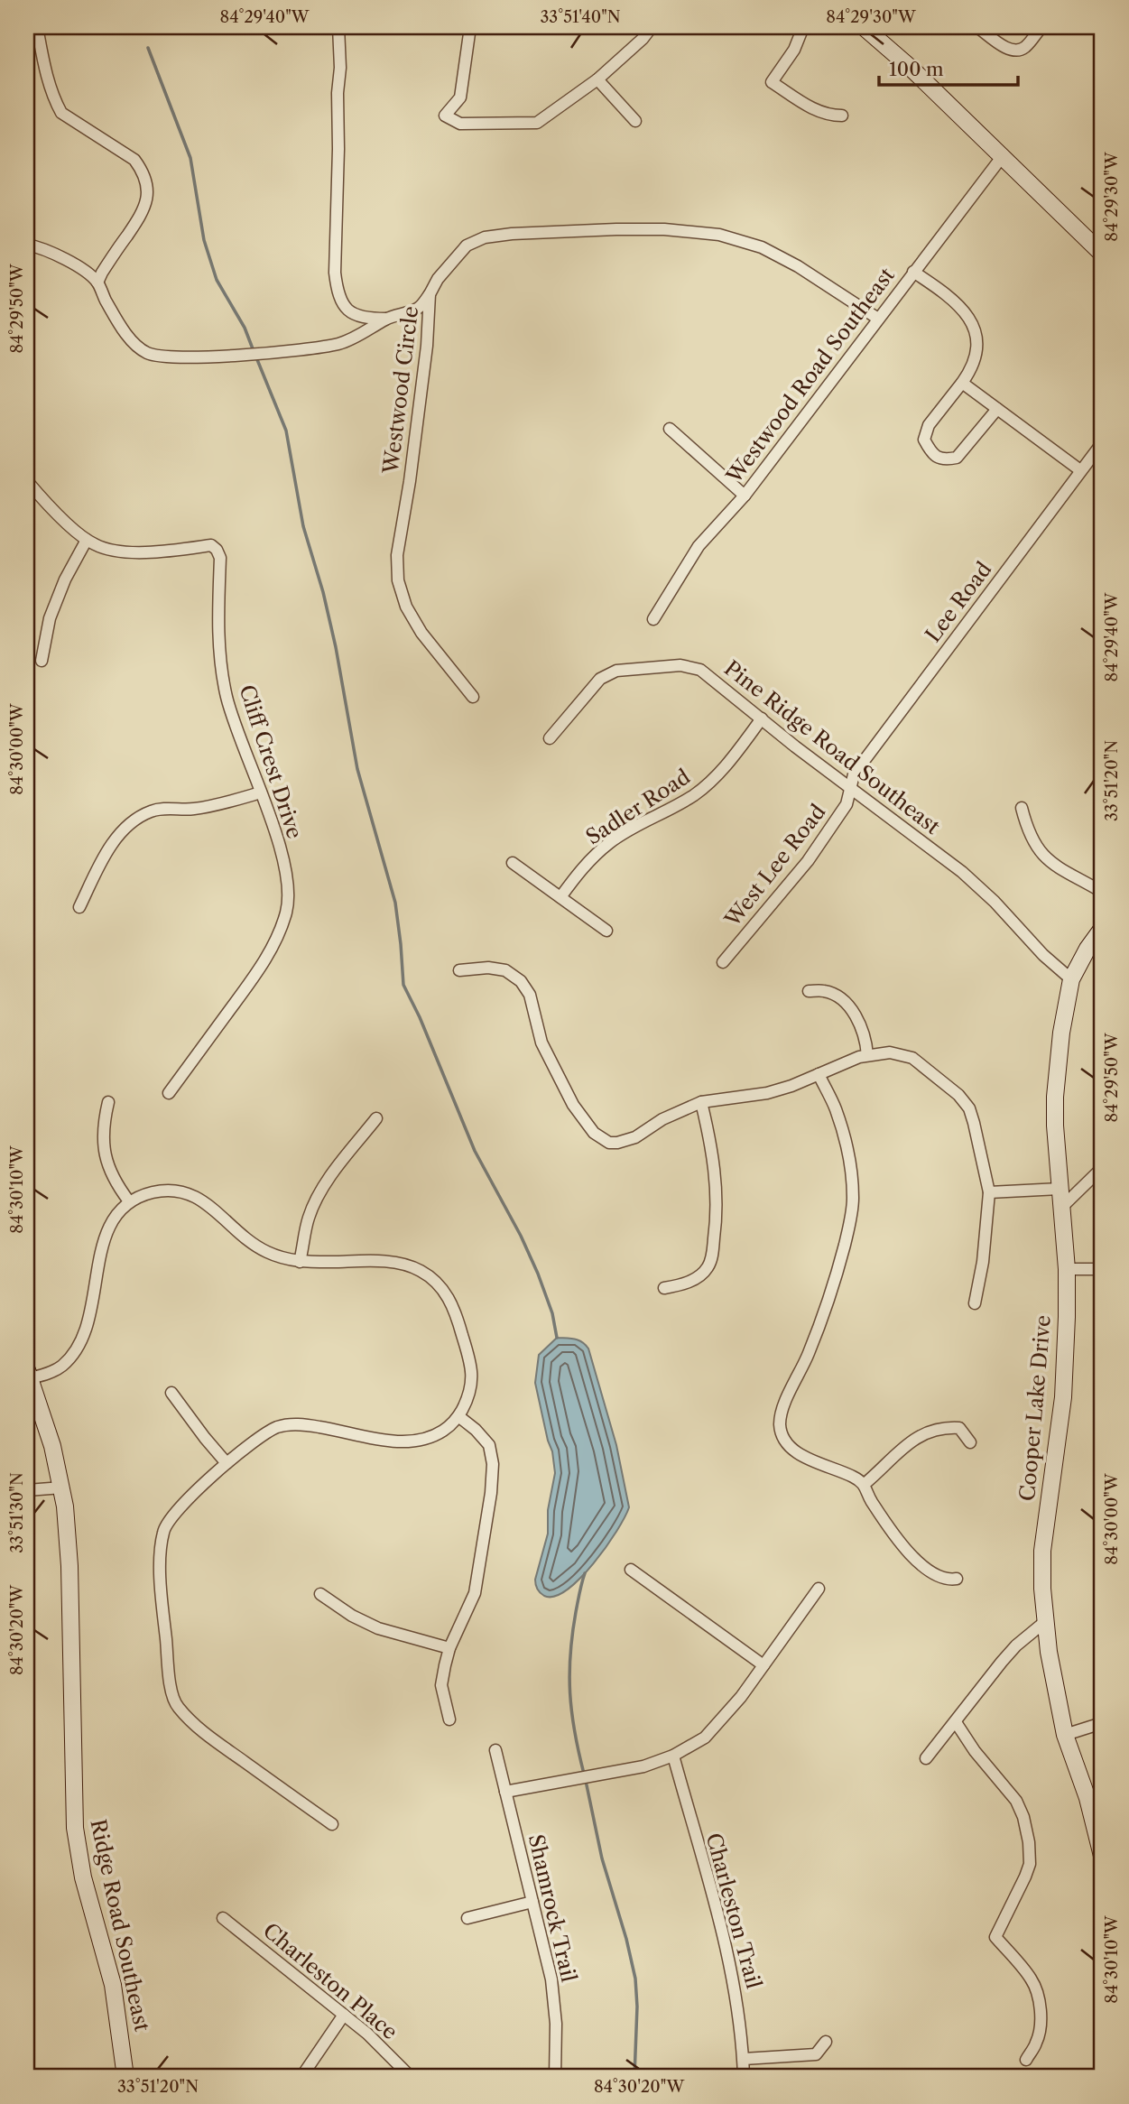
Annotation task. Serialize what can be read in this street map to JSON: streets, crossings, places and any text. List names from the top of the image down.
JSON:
{
  "streets": {
    "street": [
      "Westwood Road Southeast",
      "Westwood Circle",
      "Lee Road",
      "Pine Ridge Road Southeast",
      "Cliff Crest Drive",
      "Sadler Road",
      "West Lee Road",
      "Cooper Lake Drive",
      "Shamrock Trail",
      "Charleston Trail",
      "Ridge Road Southeast",
      "Charleston Place"
    ]
  },
  "crossings": [
    ["Westwood Road Southeast", "Westwood Circle"],
    ["Lee Road", "Pine Ridge Road Southeast"],
    ["Lee Road", "West Lee Road"],
    ["Pine Ridge Road Southeast", "Sadler Road"],
    ["Pine Ridge Road Southeast", "West Lee Road"],
    ["Pine Ridge Road Southeast", "Cooper Lake Drive"]
  ],
  "scale_bar": "100 m",
  "coordinates": [
    "84°29'40\"W",
    "33°51'40\"N",
    "84°29'30\"W",
    "84°29'50\"W",
    "84°30'00\"W",
    "33°51'20\"N",
    "84°30'10\"W",
    "33°51'30\"N",
    "84°30'20\"W"
  ]
}
